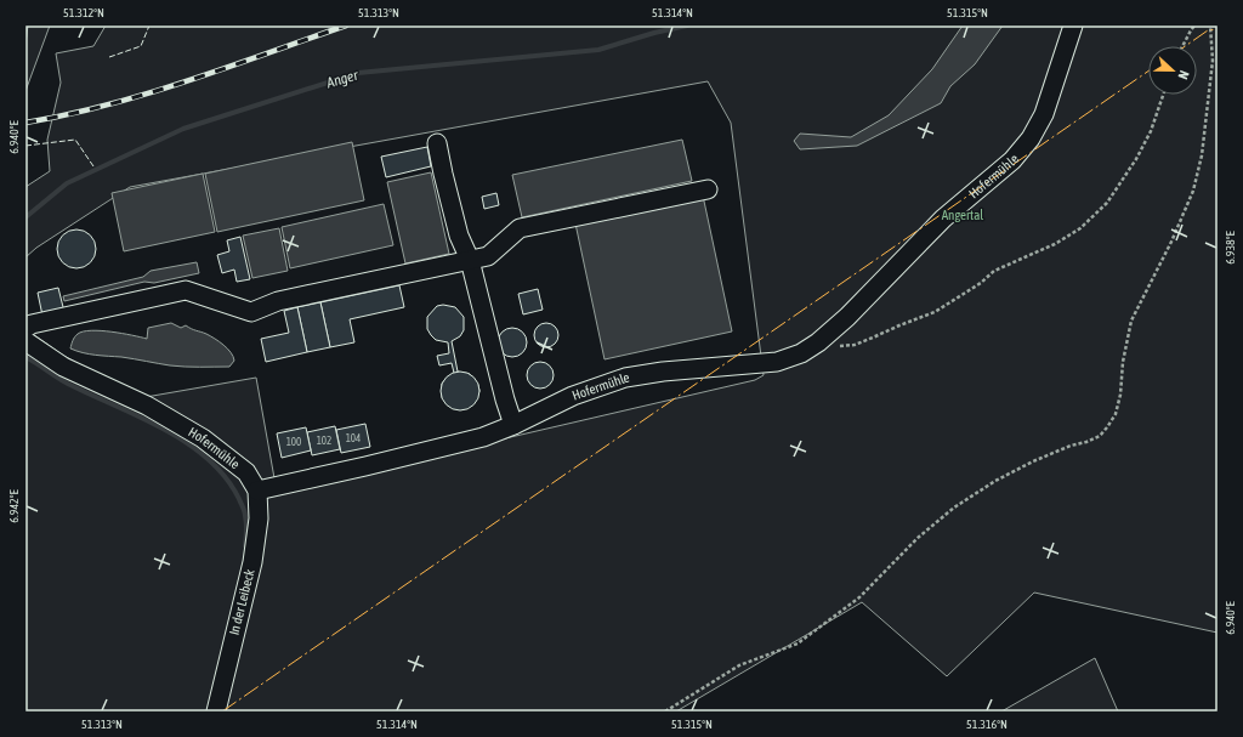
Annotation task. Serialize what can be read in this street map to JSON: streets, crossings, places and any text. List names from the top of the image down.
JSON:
{
  "streets": {
    "street": ["Hofermühle", "In der Leibeck"]
  },
  "crossings": [
    ["Hofermühle", "In der Leibeck"]
  ],
  "water": ["Anger"],
  "parks": ["Angertal"],
  "house_numbers": ["104", "102", "100"],
  "north": "right",
  "coordinates": [
    "51.312°N",
    "51.313°N",
    "51.314°N",
    "51.315°N",
    "6.940°E",
    "6.938°E",
    "6.942°E",
    "51.316°N"
  ]
}
